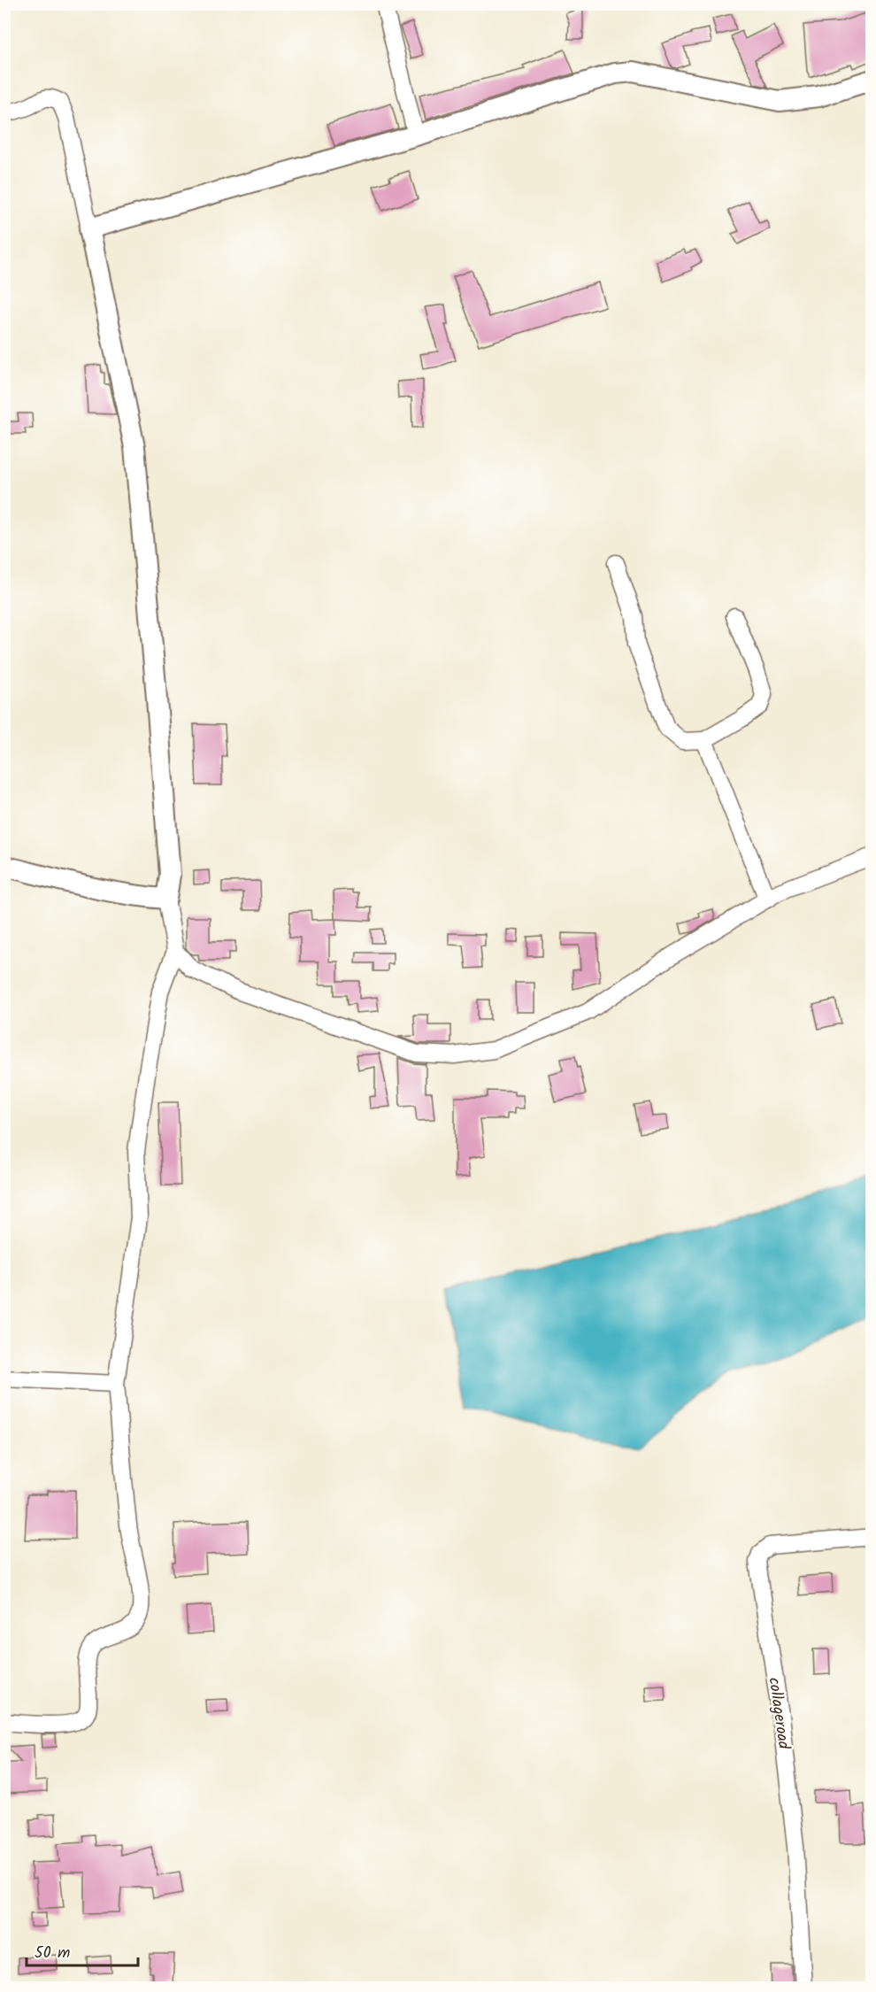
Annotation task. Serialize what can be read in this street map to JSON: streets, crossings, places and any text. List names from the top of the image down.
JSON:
{
  "streets": {
    "street": ["collageroad"]
  },
  "scale_bar": "50 m"
}
